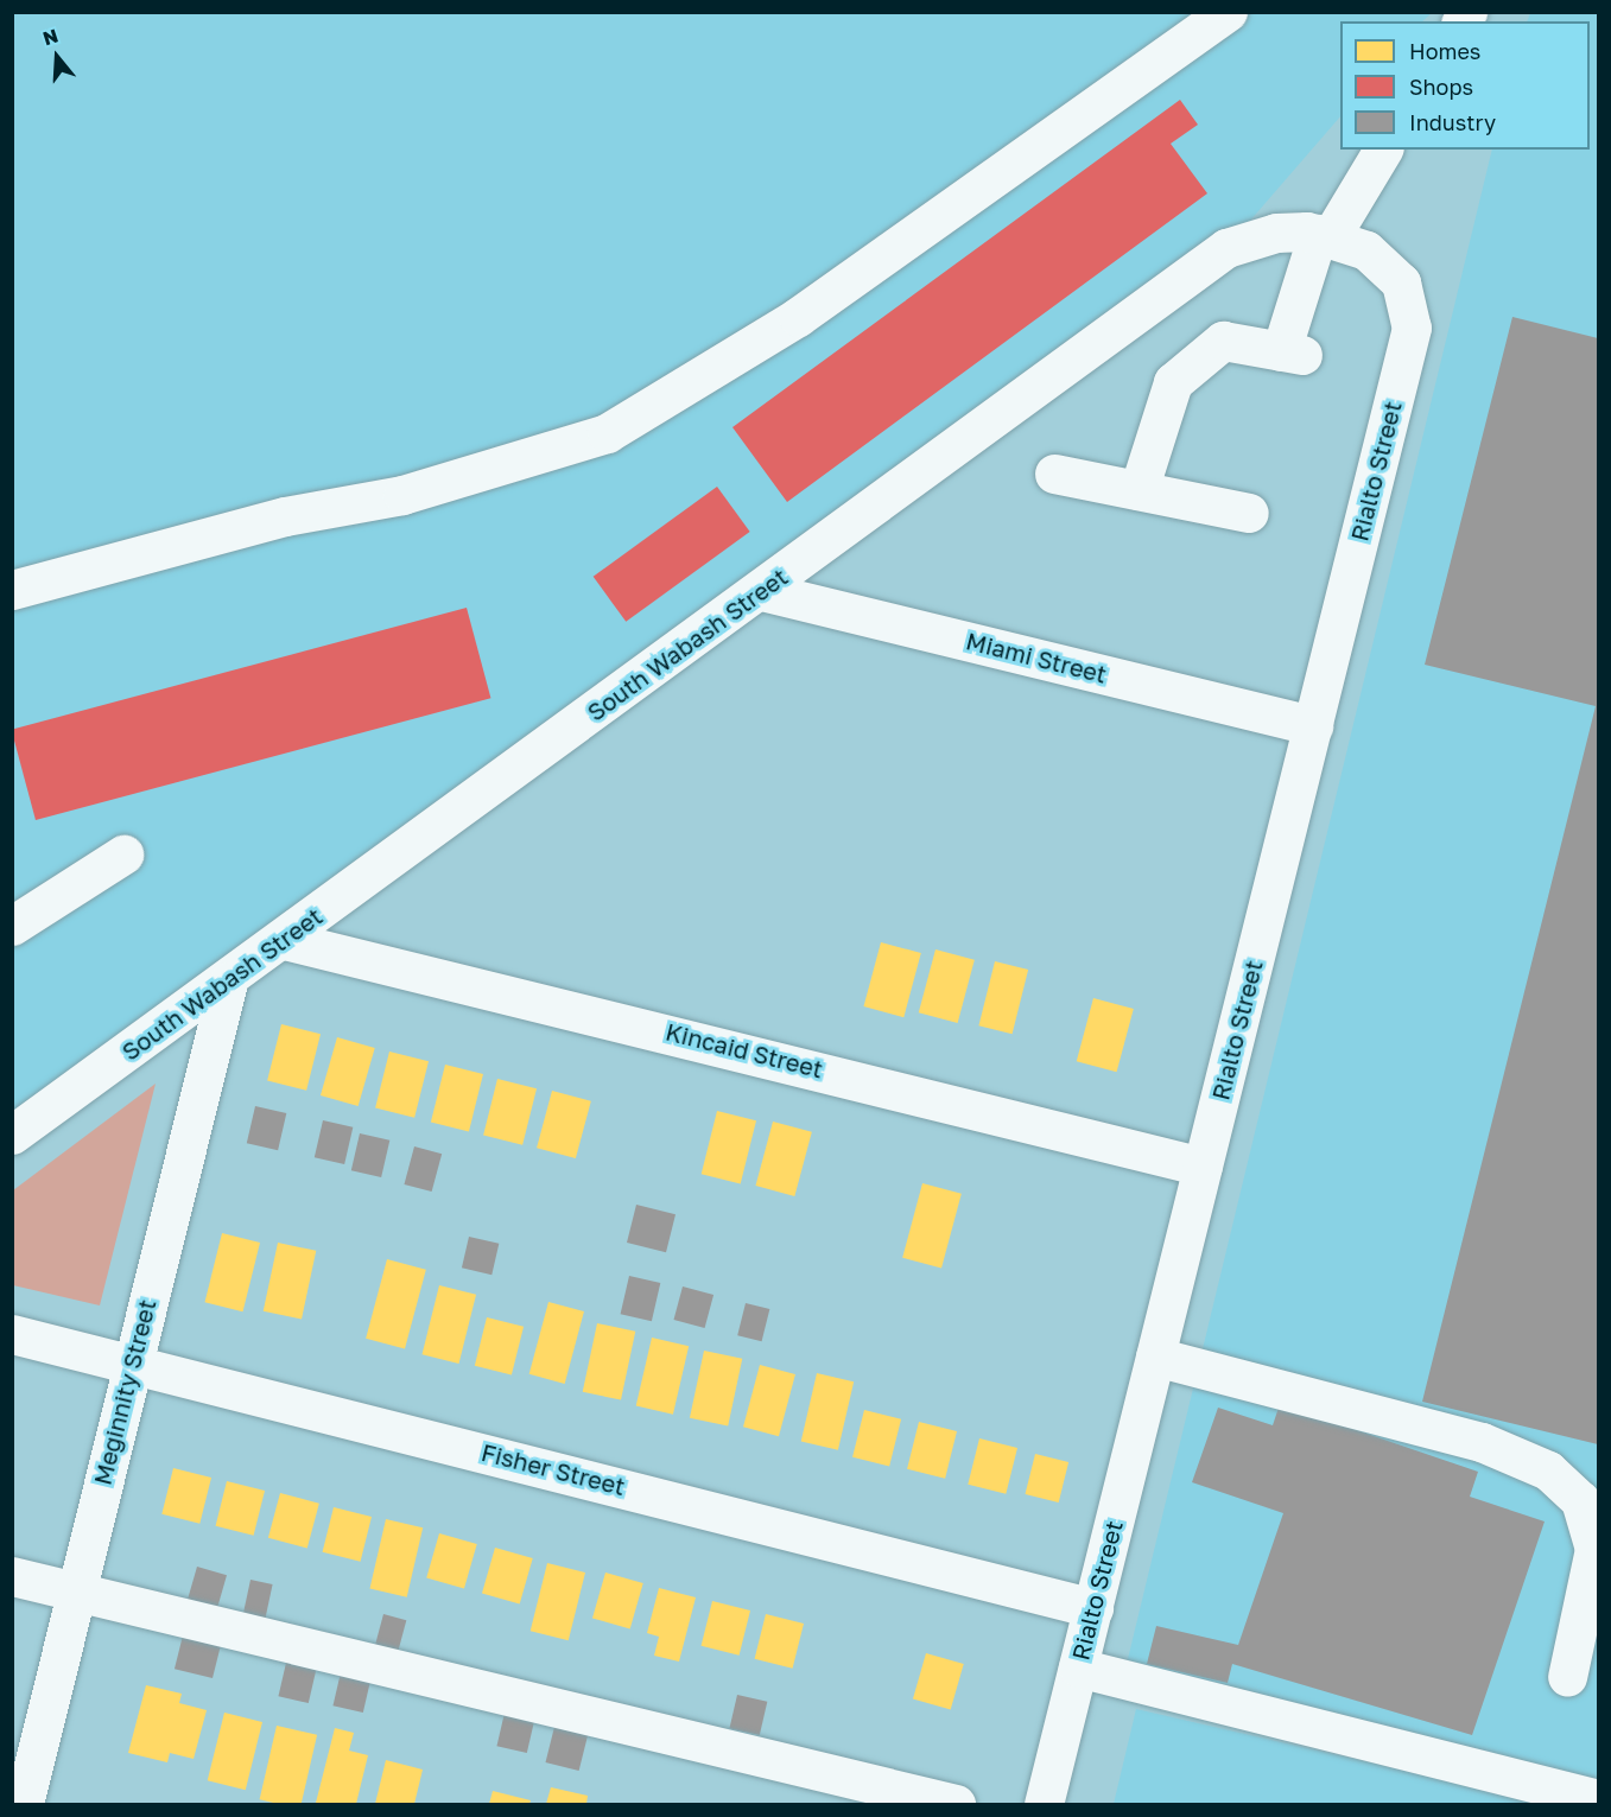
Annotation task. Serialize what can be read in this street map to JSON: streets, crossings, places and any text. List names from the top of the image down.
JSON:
{
  "streets": {
    "street": [
      "Rialto Street",
      "South Wabash Street",
      "Miami Street",
      "Kincaid Street",
      "Meginnity Street",
      "Fisher Street"
    ]
  },
  "crossings": [
    ["Rialto Street", "South Wabash Street"],
    ["Rialto Street", "Miami Street"],
    ["Rialto Street", "Kincaid Street"],
    ["Rialto Street", "Fisher Street"],
    ["South Wabash Street", "Miami Street"],
    ["South Wabash Street", "Kincaid Street"],
    ["South Wabash Street", "Meginnity Street"],
    ["Meginnity Street", "Fisher Street"]
  ],
  "legend": ["Homes", "Shops", "Industry"],
  "north": "top"
}
